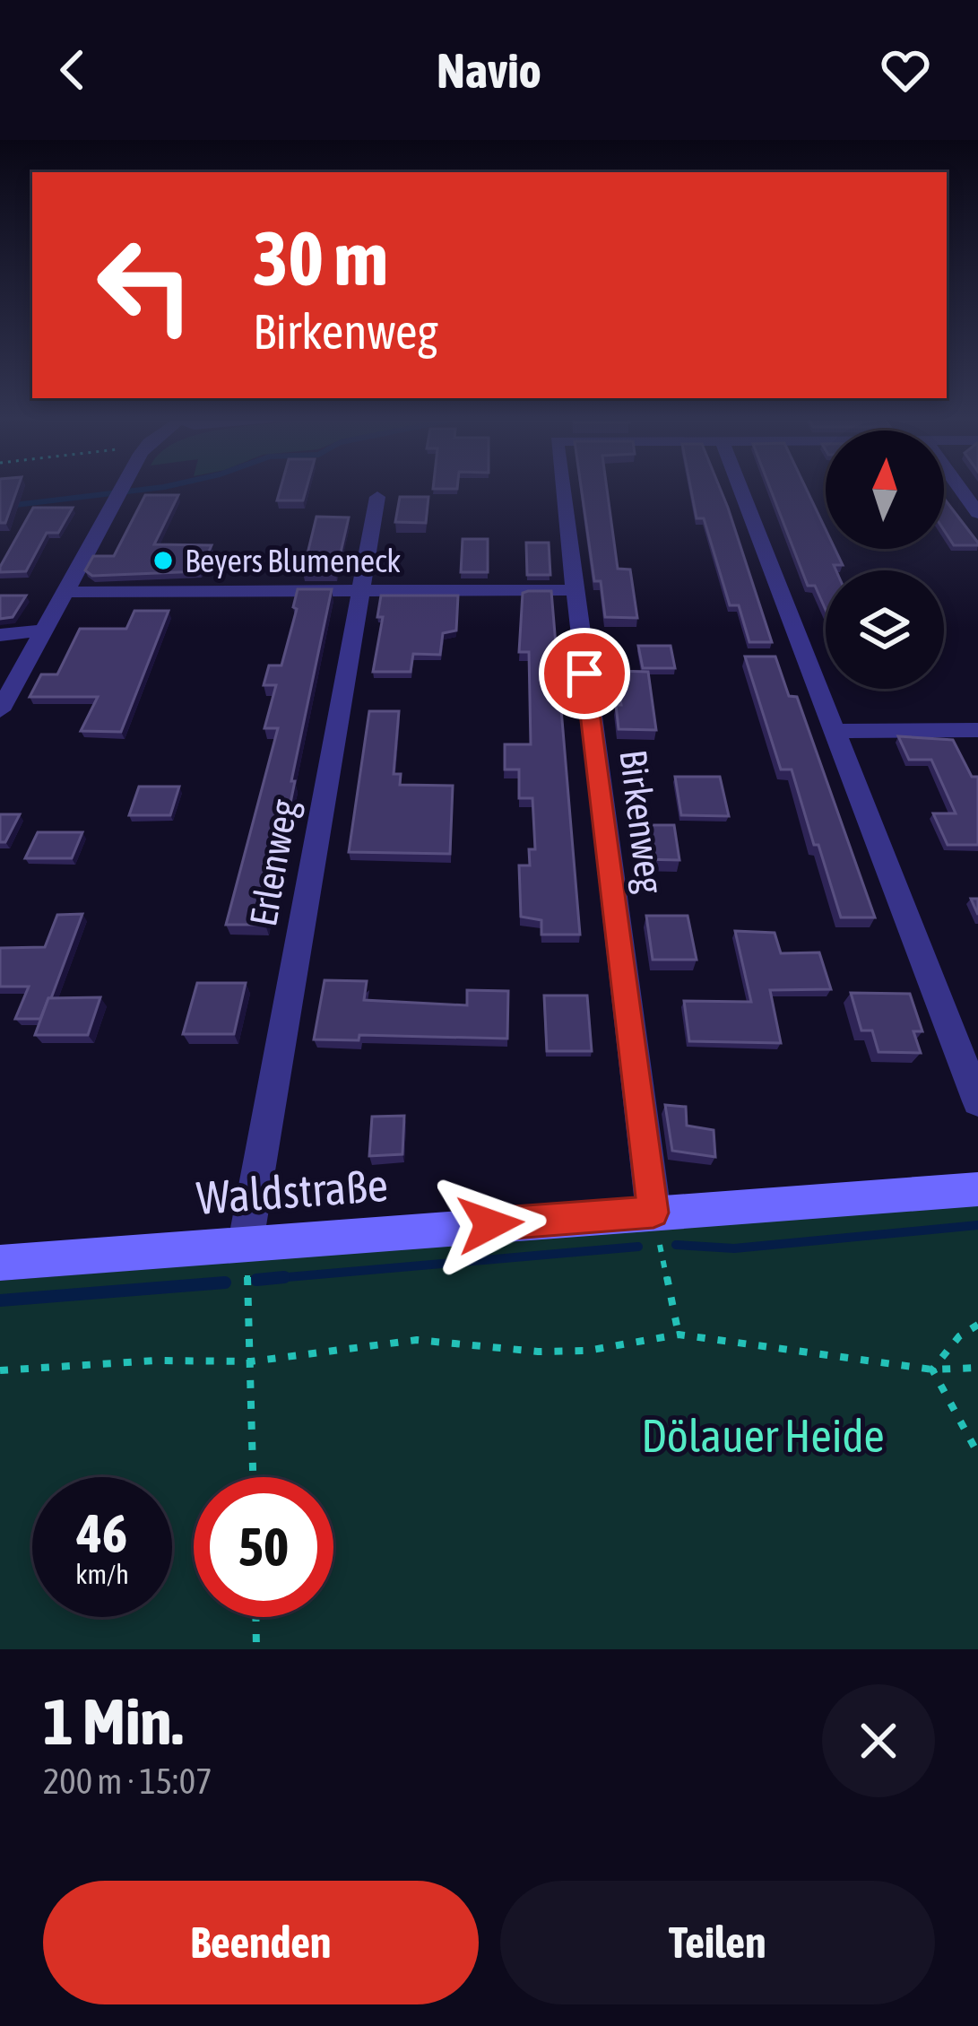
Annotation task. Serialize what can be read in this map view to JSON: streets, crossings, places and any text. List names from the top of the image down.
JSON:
{
  "streets": {
    "main road": ["Waldstraße"],
    "street": ["Birkenweg", "Erlenweg"]
  },
  "crossings": [
    ["Birkenweg", "Waldstraße"],
    ["Erlenweg", "Waldstraße"]
  ],
  "parks": ["Dölauer Heide"],
  "places": ["Beyers Blumeneck"],
  "north": "top",
  "page": {
    "header": "Navio",
    "turn": ["30 m", "Birkenweg"],
    "speed": "46 km/h",
    "limit": "50",
    "heading": ["1 Min.", "200 m · 15:07"],
    "buttons": ["Beenden", "Teilen"]
  }
}
